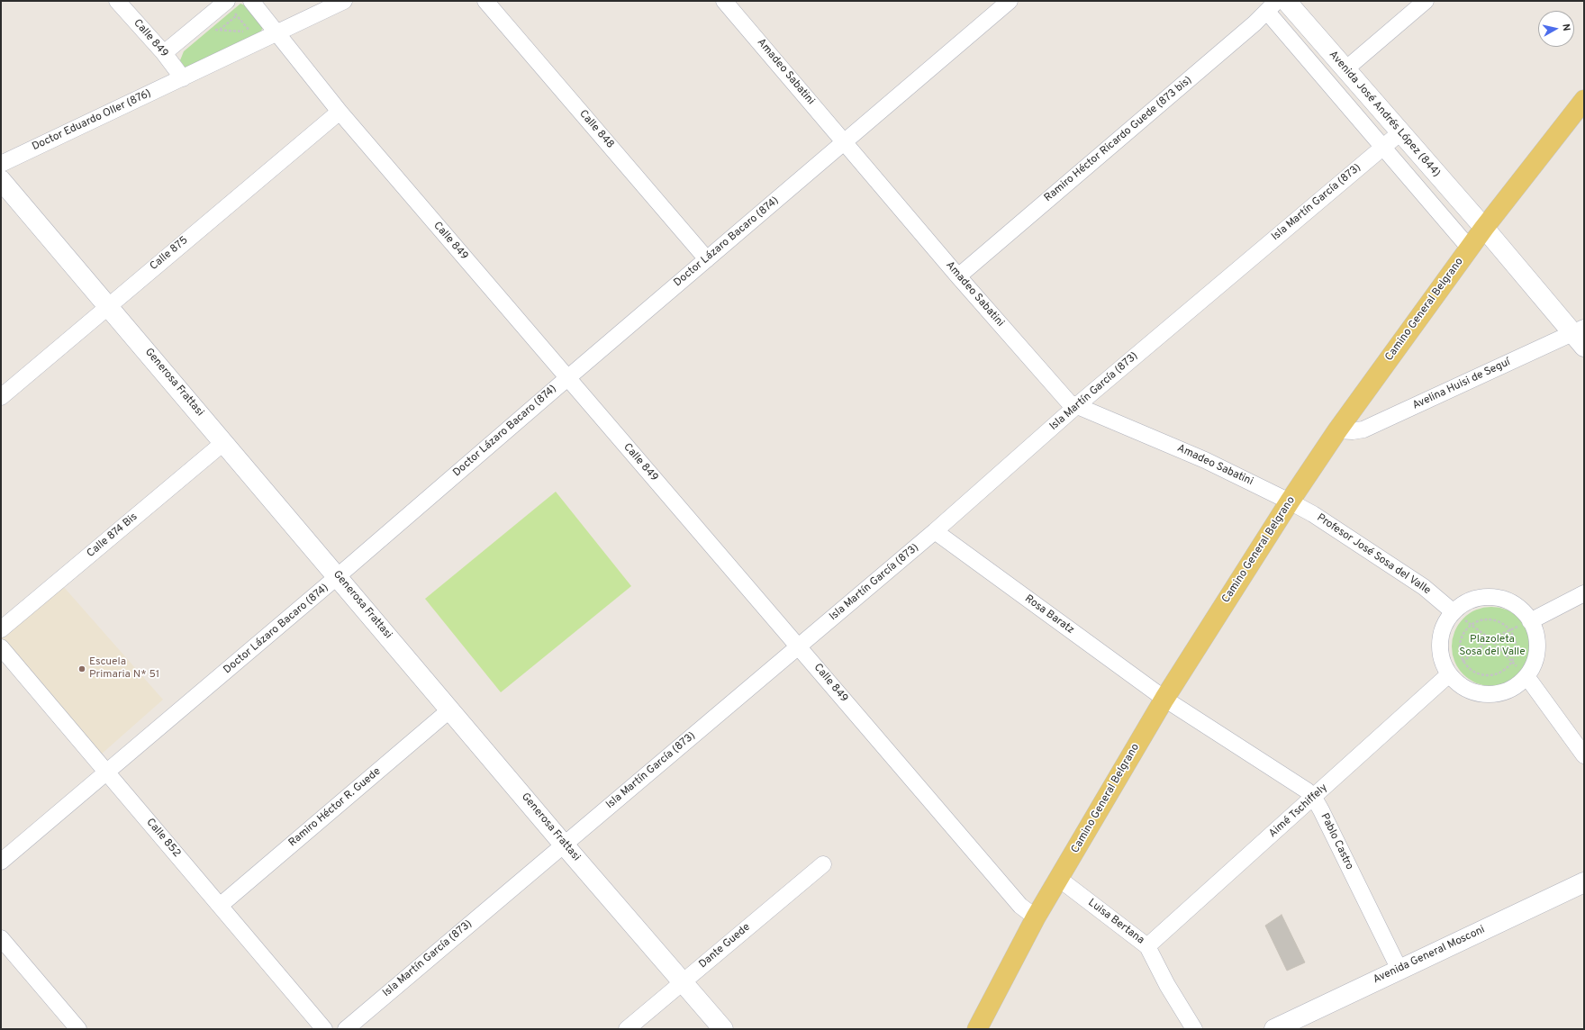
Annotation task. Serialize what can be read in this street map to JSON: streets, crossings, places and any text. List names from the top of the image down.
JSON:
{
  "streets": {
    "main road": [
      "Avenida José Andrés López (844)",
      "Camino General Belgrano",
      "Generosa Frattasi",
      "Avenida General Mosconi"
    ],
    "street": [
      "Calle 849",
      "Amadeo Sabatini",
      "Doctor Eduardo Oller (876)",
      "Calle 848",
      "Ramiro Héctor Ricardo Guede (873 bis)",
      "Isla Martín García (873)",
      "Doctor Lázaro Bacaro (874)",
      "Calle 875",
      "Avelina Huisi de Seguí",
      "Calle 874 Bis",
      "Profesor José Sosa del Valle",
      "Rosa Baratz",
      "Ramiro Héctor R. Guede",
      "Aimé Tschiffely",
      "Calle 852",
      "Pablo Castro",
      "Luisa Bertana",
      "Dante Guede"
    ]
  },
  "crossings": [
    ["Calle 849", "Doctor Eduardo Oller (876)"],
    ["Calle 849", "Isla Martín García (873)"],
    ["Calle 849", "Doctor Lázaro Bacaro (874)"],
    ["Calle 849", "Calle 875"],
    ["Calle 849", "Camino General Belgrano"],
    ["Amadeo Sabatini", "Ramiro Héctor Ricardo Guede (873 bis)"],
    ["Amadeo Sabatini", "Isla Martín García (873)"],
    ["Amadeo Sabatini", "Doctor Lázaro Bacaro (874)"],
    ["Amadeo Sabatini", "Camino General Belgrano"],
    ["Amadeo Sabatini", "Profesor José Sosa del Valle"],
    ["Avenida José Andrés López (844)", "Isla Martín García (873)"],
    ["Avenida José Andrés López (844)", "Camino General Belgrano"],
    ["Avenida José Andrés López (844)", "Avelina Huisi de Seguí"],
    ["Calle 848", "Doctor Lázaro Bacaro (874)"],
    ["Isla Martín García (873)", "Generosa Frattasi"],
    ["Isla Martín García (873)", "Rosa Baratz"],
    ["Doctor Lázaro Bacaro (874)", "Generosa Frattasi"],
    ["Doctor Lázaro Bacaro (874)", "Calle 852"],
    ["Calle 875", "Generosa Frattasi"],
    ["Camino General Belgrano", "Avelina Huisi de Seguí"],
    ["Camino General Belgrano", "Profesor José Sosa del Valle"],
    ["Camino General Belgrano", "Rosa Baratz"],
    ["Camino General Belgrano", "Pablo Castro"],
    ["Camino General Belgrano", "Luisa Bertana"],
    ["Generosa Frattasi", "Calle 874 Bis"],
    ["Generosa Frattasi", "Ramiro Héctor R. Guede"],
    ["Generosa Frattasi", "Dante Guede"],
    ["Rosa Baratz", "Pablo Castro"],
    ["Ramiro Héctor R. Guede", "Calle 852"],
    ["Aimé Tschiffely", "Pablo Castro"],
    ["Aimé Tschiffely", "Luisa Bertana"],
    ["Pablo Castro", "Avenida General Mosconi"]
  ],
  "parks": ["Plazoleta Sosa del Valle"],
  "places": ["Escuela Primaria N* 51"],
  "north": "right"
}
